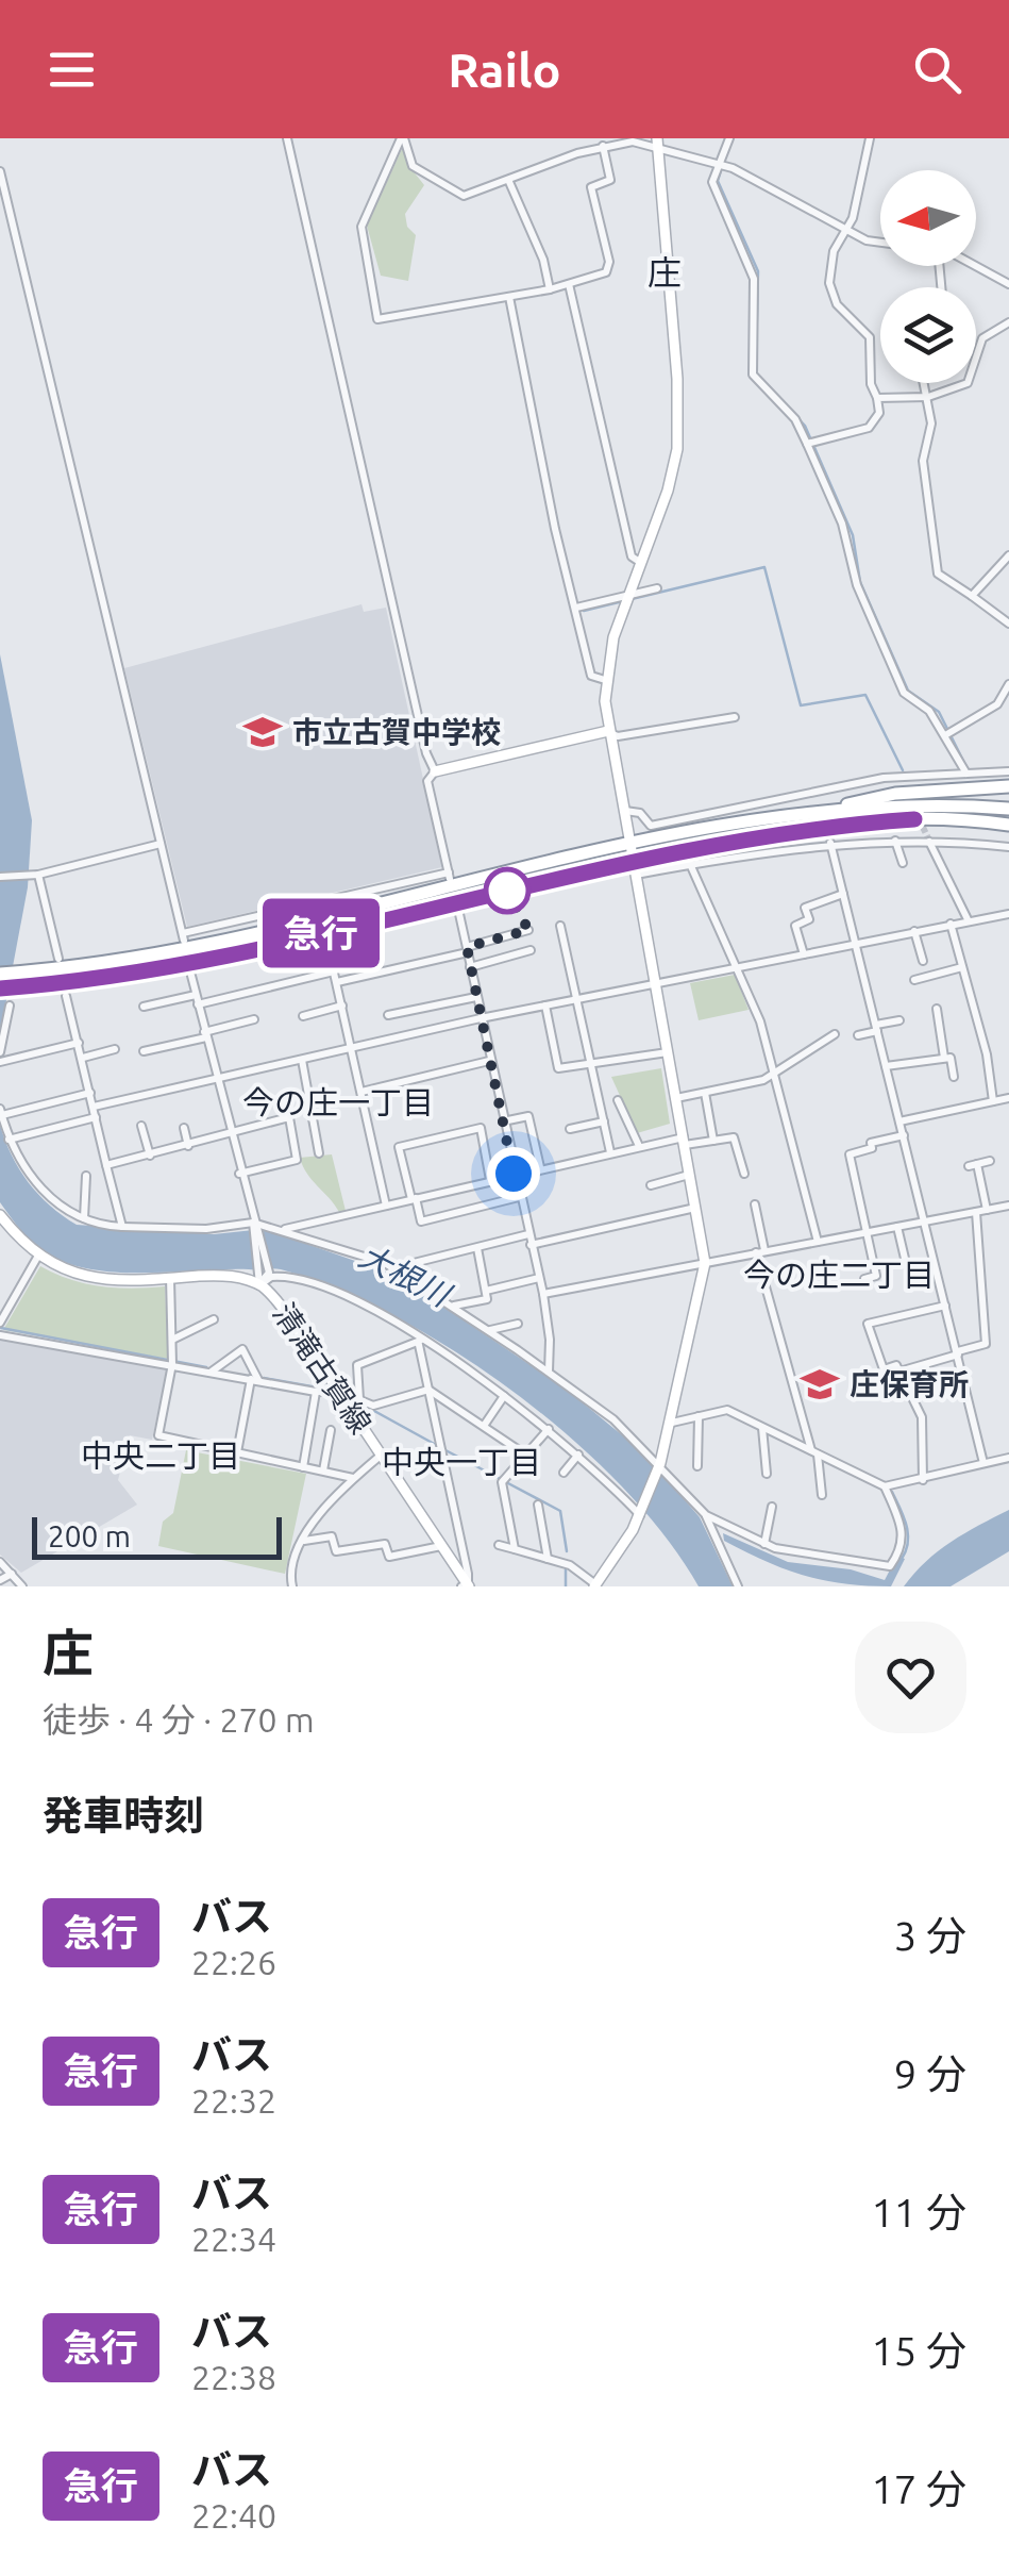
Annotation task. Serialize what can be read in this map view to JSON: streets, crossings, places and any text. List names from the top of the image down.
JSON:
{
  "streets": {
    "street": ["清滝古賀線"]
  },
  "districts": [
    "庄",
    "今の庄一丁目",
    "今の庄二丁目",
    "中央二丁目",
    "中央一丁目"
  ],
  "water": ["大根川"],
  "places": {
    "school or university": ["市立古賀中学校", "庄保育所"]
  },
  "lines": ["bus line 急行"],
  "scale_bar": "200 m",
  "north": "left",
  "page": {
    "header": "Railo",
    "on_map": "急行",
    "scale": "200 m",
    "heading": [
      ["庄", "徒歩 · 4 分 · 270 m"],
      "発車時刻"
    ],
    "list": [
      {
        "mark": "急行",
        "name": "バス",
        "note": "22:26",
        "value": "3 分"
      },
      {
        "mark": "急行",
        "name": "バス",
        "note": "22:32",
        "value": "9 分"
      },
      {
        "mark": "急行",
        "name": "バス",
        "note": "22:34",
        "value": "11 分"
      },
      {
        "mark": "急行",
        "name": "バス",
        "note": "22:38",
        "value": "15 分"
      },
      {
        "mark": "急行",
        "name": "バス",
        "note": "22:40",
        "value": "17 分"
      }
    ]
  }
}
